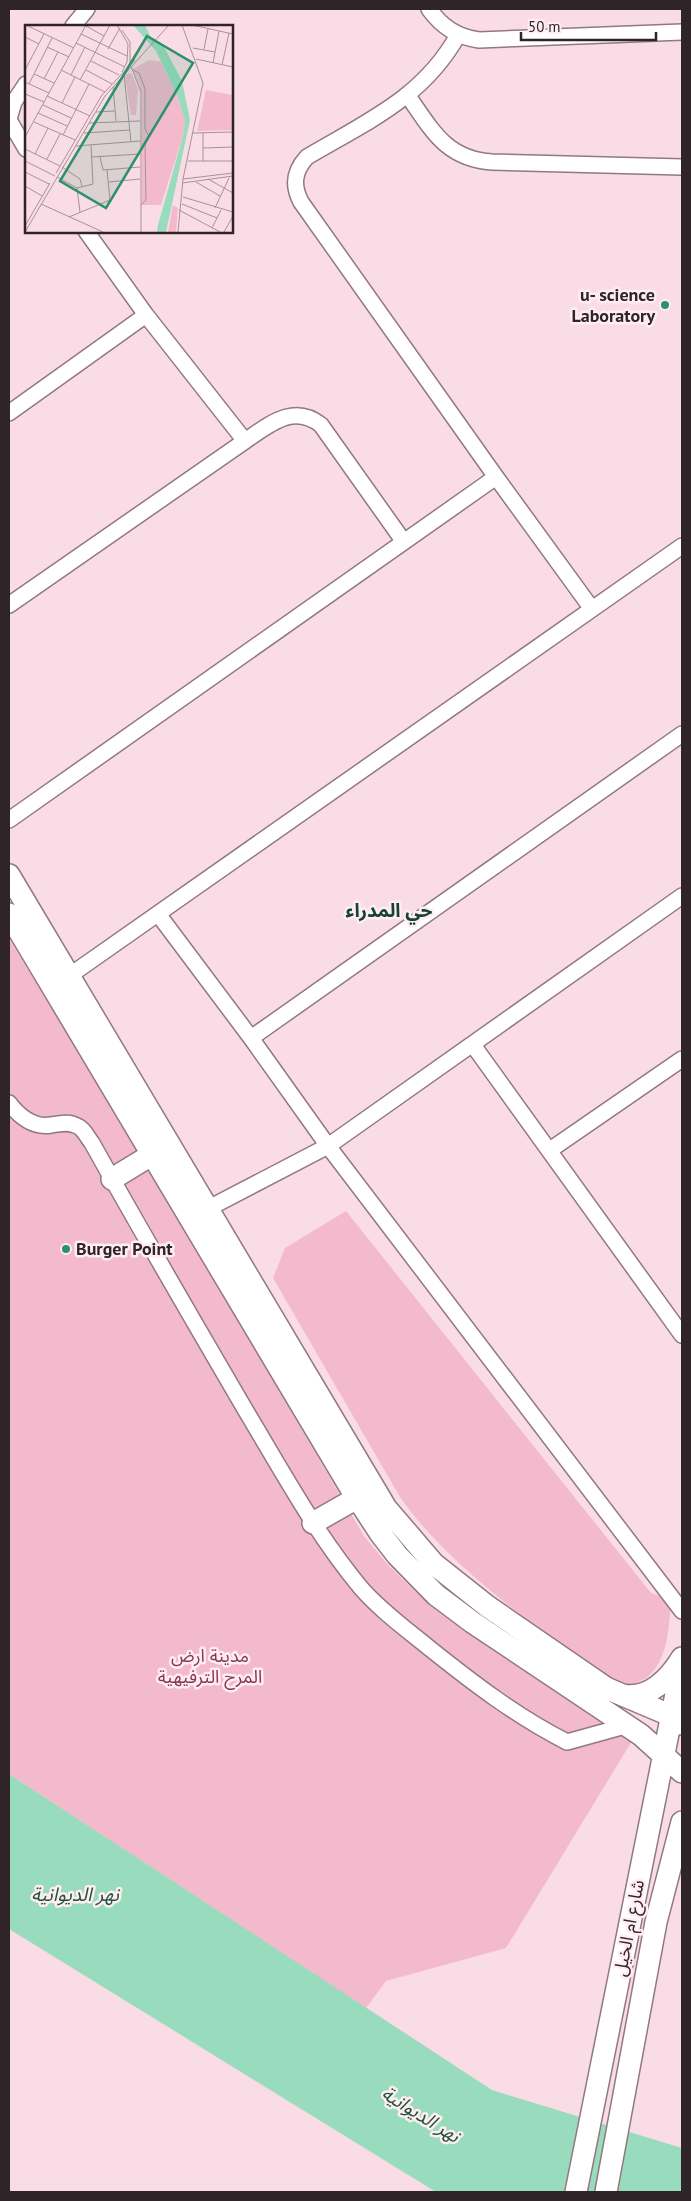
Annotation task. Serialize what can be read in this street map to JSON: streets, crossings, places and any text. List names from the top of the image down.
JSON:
{
  "streets": {
    "main road": ["شارع ام الخيل"]
  },
  "districts": ["حي المدراء"],
  "water": ["نهر الديوانية"],
  "parks": ["مدينة ارض المرح الترفيهية"],
  "places": ["u- science Laboratory", "Burger Point"],
  "scale_bar": "50 m"
}
